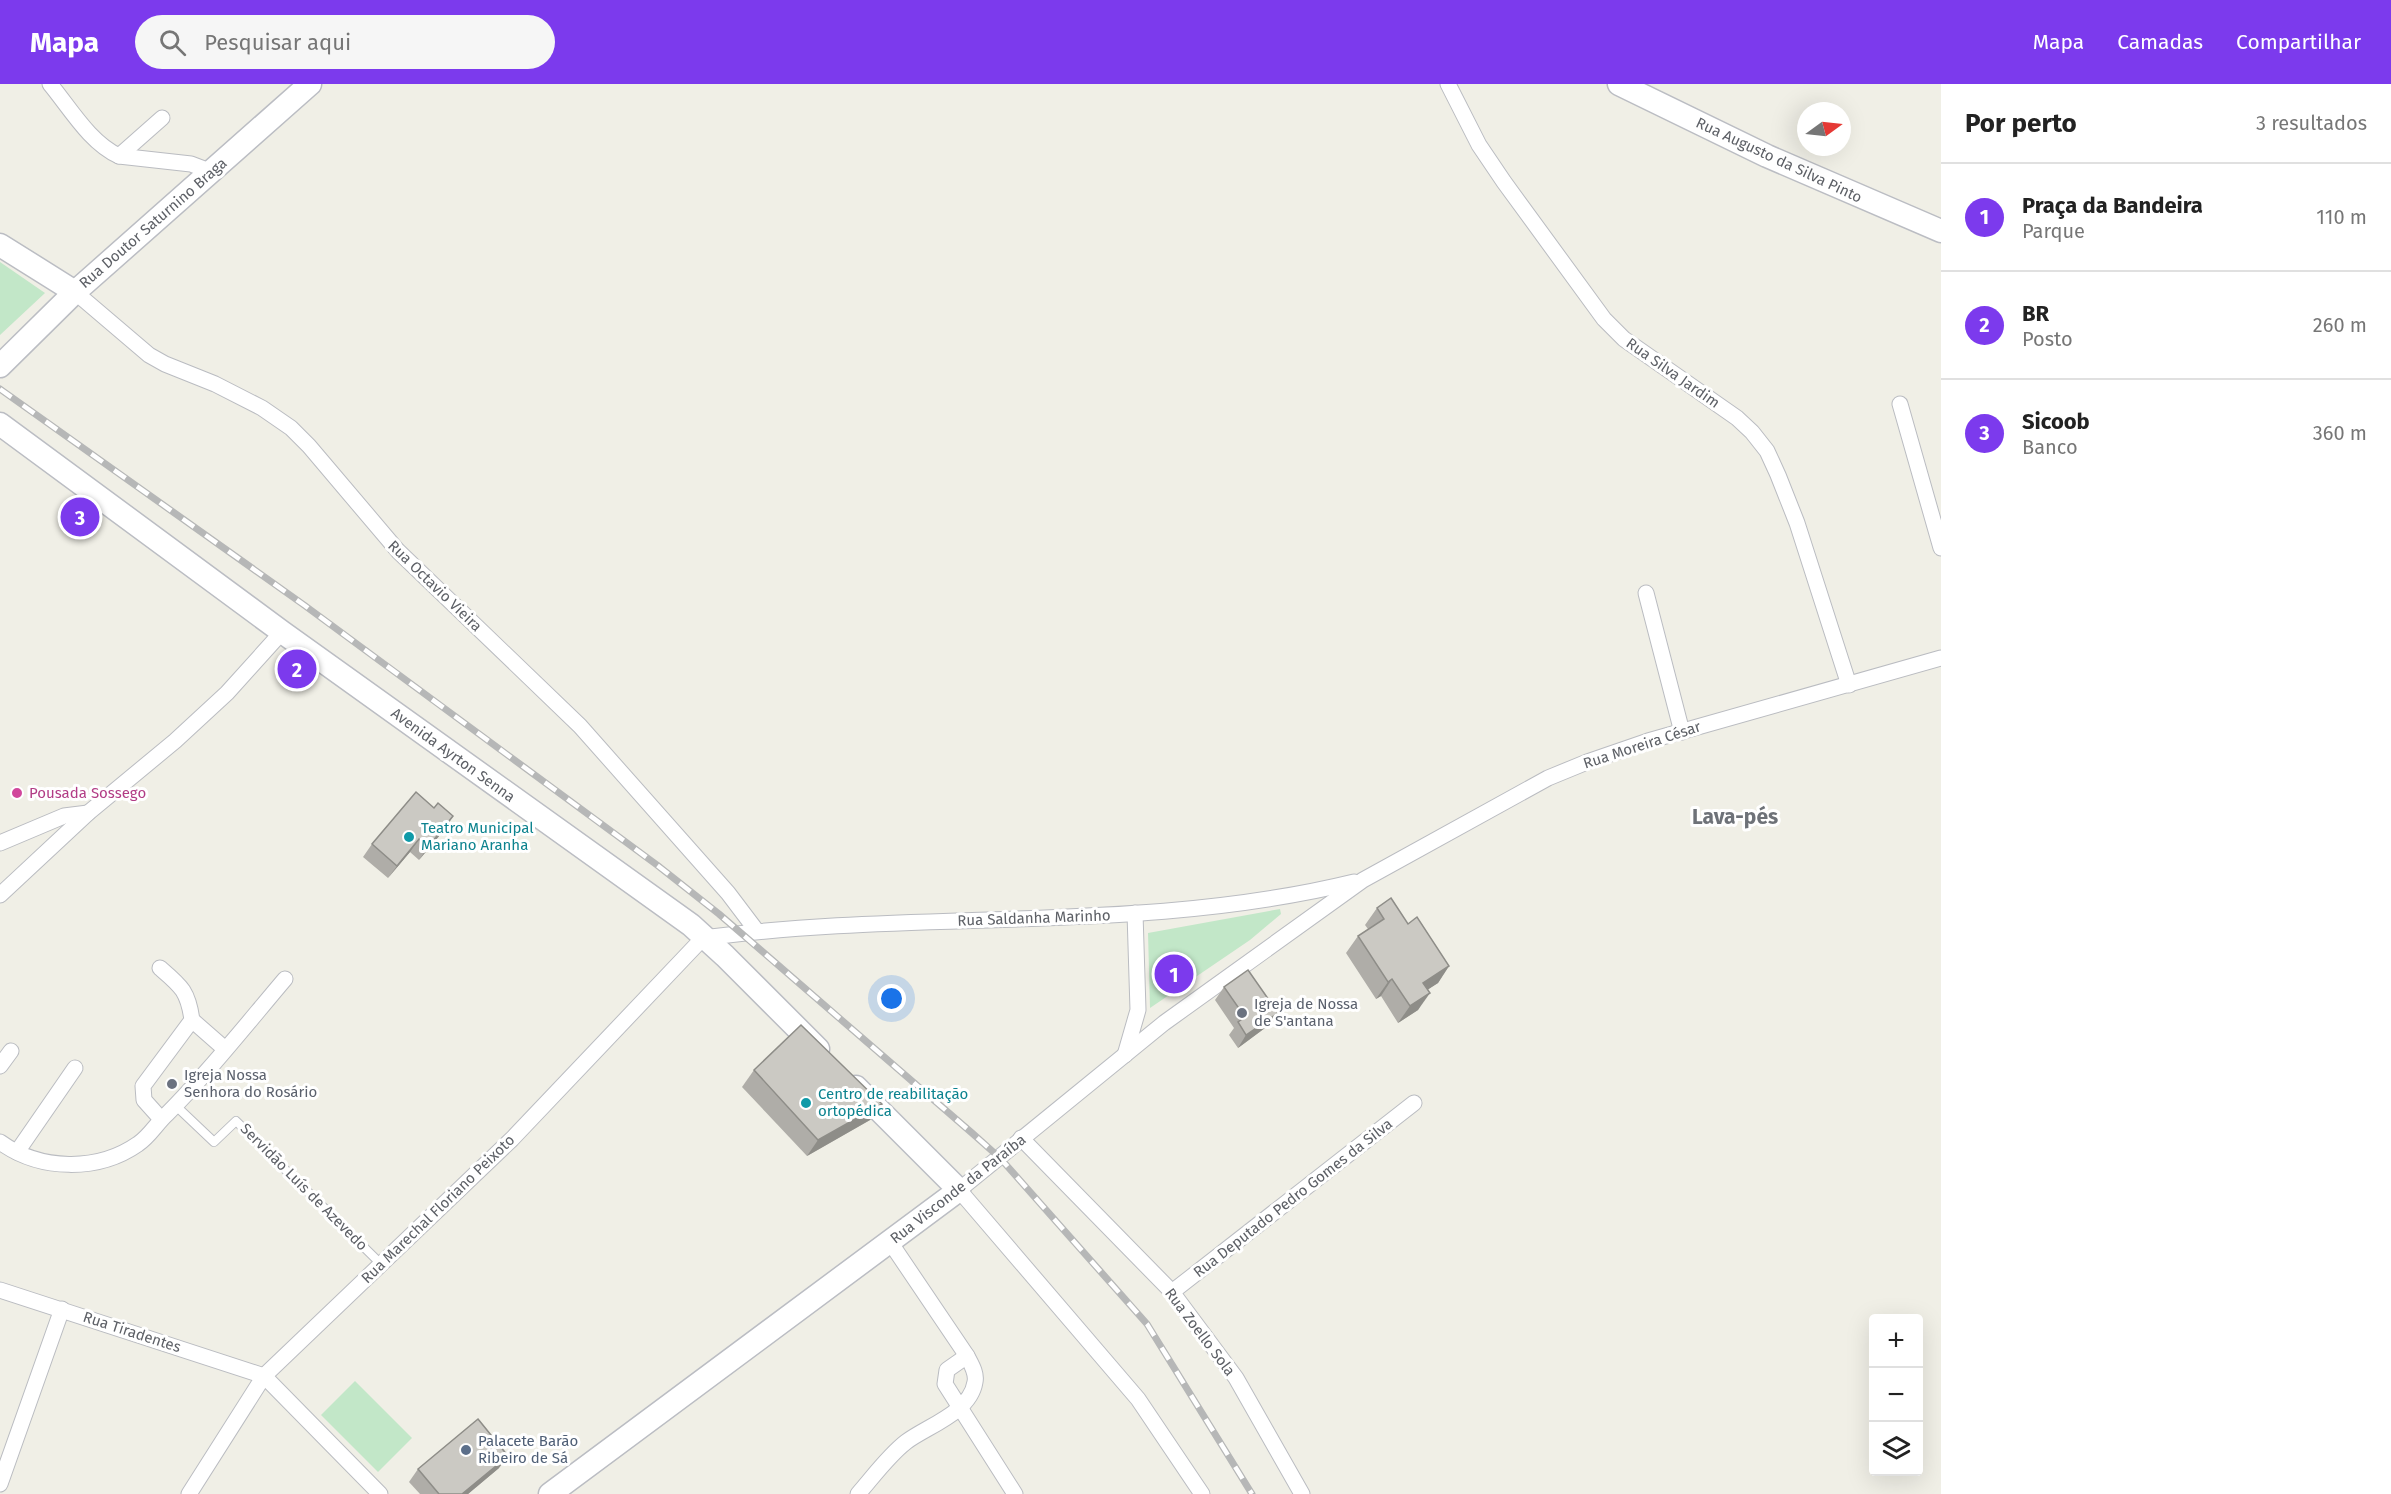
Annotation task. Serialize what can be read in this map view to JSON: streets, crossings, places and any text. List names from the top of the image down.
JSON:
{
  "streets": {
    "main road": [
      "Rua Augusto da Silva Pinto",
      "Rua Doutor Saturnino Braga",
      "Avenida Ayrton Senna",
      "Rua Visconde da Paraíba"
    ],
    "street": [
      "Rua Silva Jardim",
      "Rua Octavio Vieira",
      "Rua Moreira César",
      "Rua Saldanha Marinho",
      "Rua Deputado Pedro Gomes da Silva",
      "Rua Marechal Floriano Peixoto",
      "Rua Tiradentes",
      "Rua Zoello Sola"
    ],
    "lane": ["Servidão Luís de Azevedo"]
  },
  "crossings": [
    ["Rua Doutor Saturnino Braga", "Rua Octavio Vieira"],
    ["Rua Silva Jardim", "Rua Moreira César"],
    ["Rua Octavio Vieira", "Rua Saldanha Marinho"],
    ["Rua Moreira César", "Rua Saldanha Marinho"],
    ["Rua Moreira César", "Rua Visconde da Paraíba"],
    ["Avenida Ayrton Senna", "Rua Saldanha Marinho"],
    ["Avenida Ayrton Senna", "Rua Visconde da Paraíba"],
    ["Avenida Ayrton Senna", "Rua Marechal Floriano Peixoto"],
    ["Rua Saldanha Marinho", "Rua Visconde da Paraíba"],
    ["Rua Saldanha Marinho", "Rua Marechal Floriano Peixoto"],
    ["Servidão Luís de Azevedo", "Rua Marechal Floriano Peixoto"],
    ["Rua Visconde da Paraíba", "Rua Zoello Sola"],
    ["Rua Deputado Pedro Gomes da Silva", "Rua Zoello Sola"],
    ["Rua Marechal Floriano Peixoto", "Rua Tiradentes"]
  ],
  "districts": ["Lava-pés"],
  "places": [
    "Pousada Sossego",
    "Teatro Municipal Mariano Aranha",
    "Igreja de Nossa de S'antana",
    "Igreja Nossa Senhora do Rosário",
    "Centro de reabilitação ortopédica",
    "Palacete Barão Ribeiro de Sá"
  ],
  "north": "right",
  "page": {
    "header": "Mapa",
    "search": "Pesquisar aqui",
    "nav": ["Mapa", "Camadas", "Compartilhar"],
    "heading": ["Por perto", "3 resultados"],
    "list": [
      {
        "mark": "1",
        "name": "Praça da Bandeira",
        "note": "Parque",
        "value": "110 m"
      },
      {
        "mark": "2",
        "name": "BR",
        "note": "Posto",
        "value": "260 m"
      },
      {
        "mark": "3",
        "name": "Sicoob",
        "note": "Banco",
        "value": "360 m"
      }
    ],
    "pins": ["3", "2", "1"],
    "map_buttons": ["+", "−"]
  }
}
